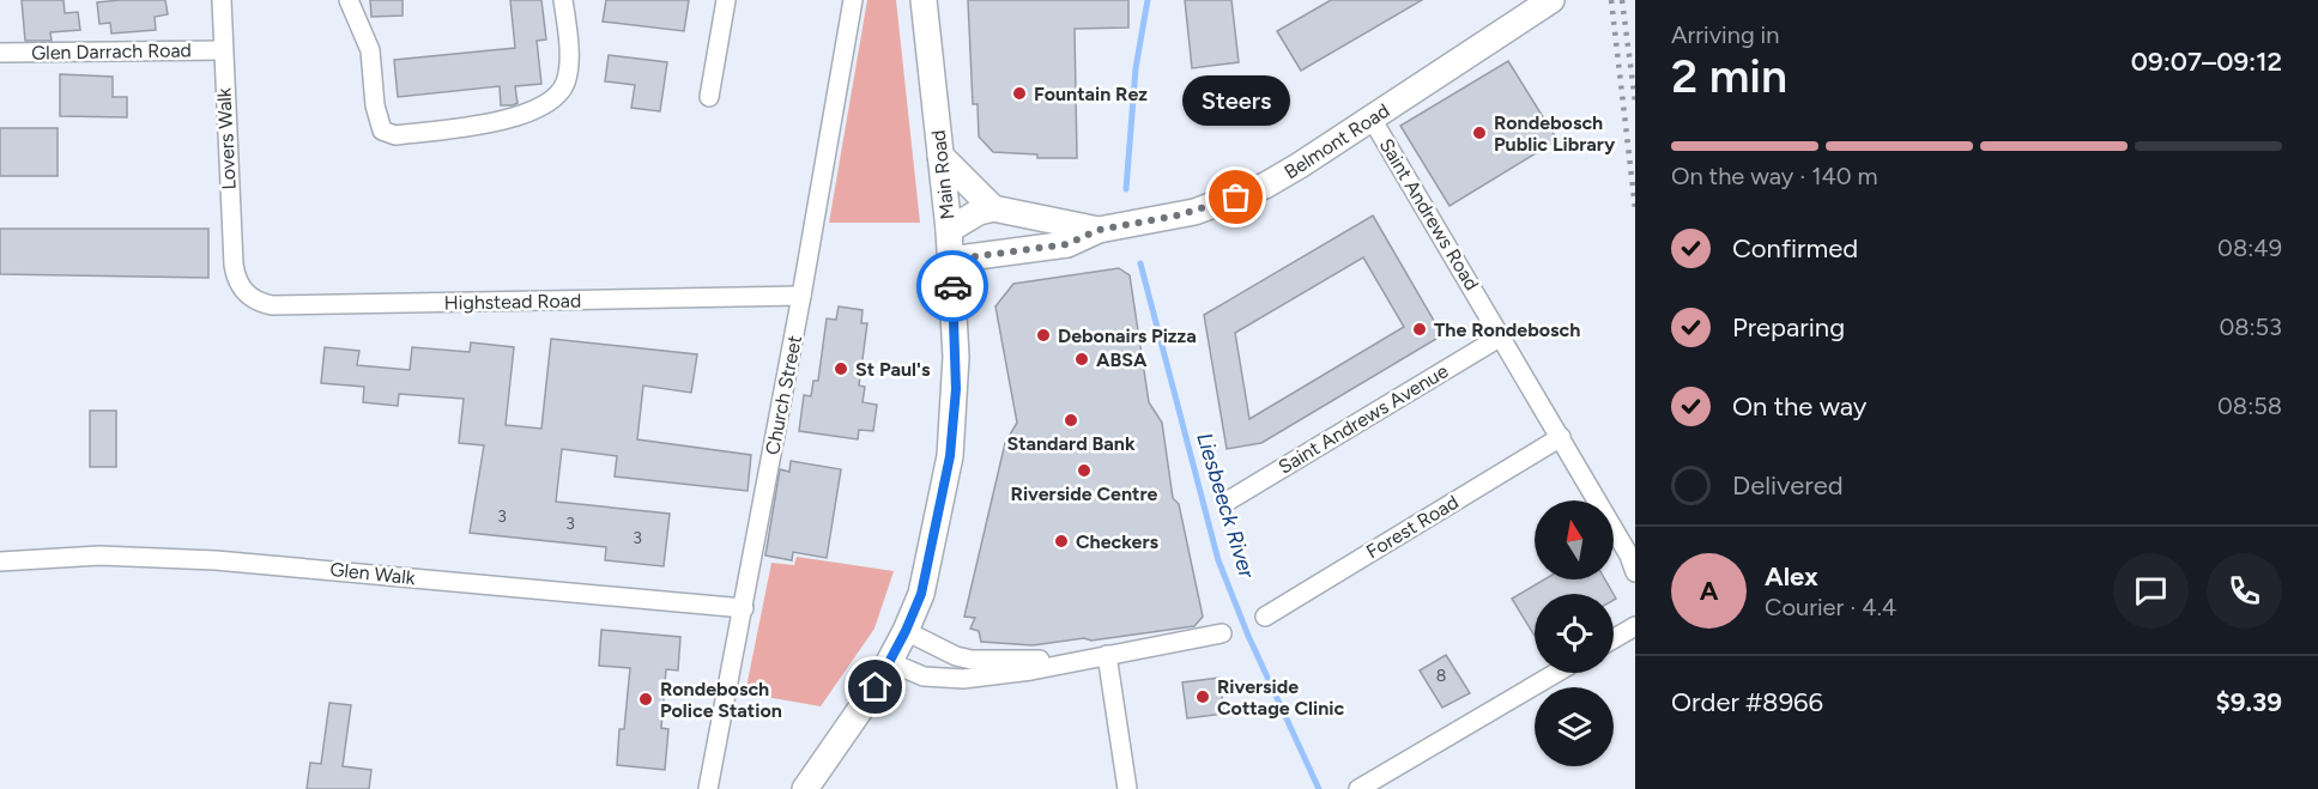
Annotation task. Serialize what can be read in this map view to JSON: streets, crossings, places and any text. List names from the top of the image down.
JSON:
{
  "streets": {
    "main road": ["Belmont Road", "Main Road"],
    "street": [
      "Glen Darrach Road",
      "Lovers Walk",
      "Saint Andrews Road",
      "Highstead Road",
      "Church Street",
      "Saint Andrews Avenue",
      "Forest Road",
      "Glen Walk"
    ]
  },
  "crossings": [
    ["Glen Darrach Road", "Lovers Walk"],
    ["Lovers Walk", "Highstead Road"],
    ["Belmont Road", "Main Road"],
    ["Belmont Road", "Saint Andrews Road"],
    ["Saint Andrews Road", "Saint Andrews Avenue"],
    ["Saint Andrews Road", "Forest Road"],
    ["Highstead Road", "Church Street"],
    ["Church Street", "Glen Walk"]
  ],
  "water": ["Liesbeeck River"],
  "places": [
    "Fountain Rez",
    "Rondebosch Public Library",
    "Steers",
    "The Rondebosch",
    "Debonairs Pizza",
    "ABSA",
    "St Paul's",
    "Standard Bank",
    "Riverside Centre",
    "Checkers",
    "Riverside Cottage Clinic",
    "Rondebosch Police Station"
  ],
  "house_numbers": [
    "3",
    "3",
    "3",
    "8"
  ],
  "north": "top",
  "page": {
    "heading": ["2 min", "Arriving in", "09:07–09:12"],
    "panel": [
      "Alex",
      "Courier · 4.4",
      "Order #8966",
      "$9.39"
    ],
    "bubble": "Steers",
    "bar": "On the way · 140 m",
    "list": [
      ["Confirmed", "08:49"],
      ["Preparing", "08:53"],
      ["On the way", "08:58"],
      "Delivered"
    ],
    "round": "A"
  }
}
